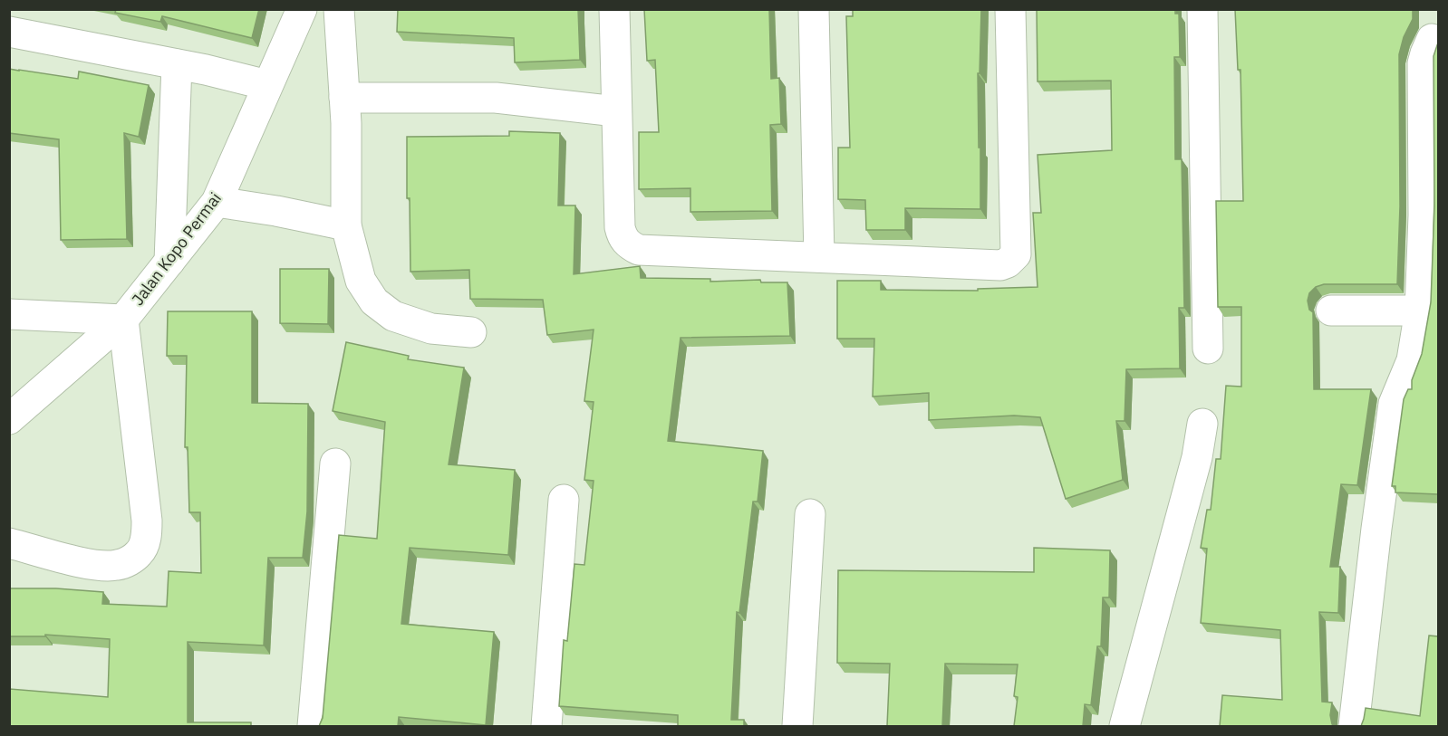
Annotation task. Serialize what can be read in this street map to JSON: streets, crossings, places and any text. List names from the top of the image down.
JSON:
{
  "streets": {
    "street": ["Jalan Kopo Permai"]
  }
}
